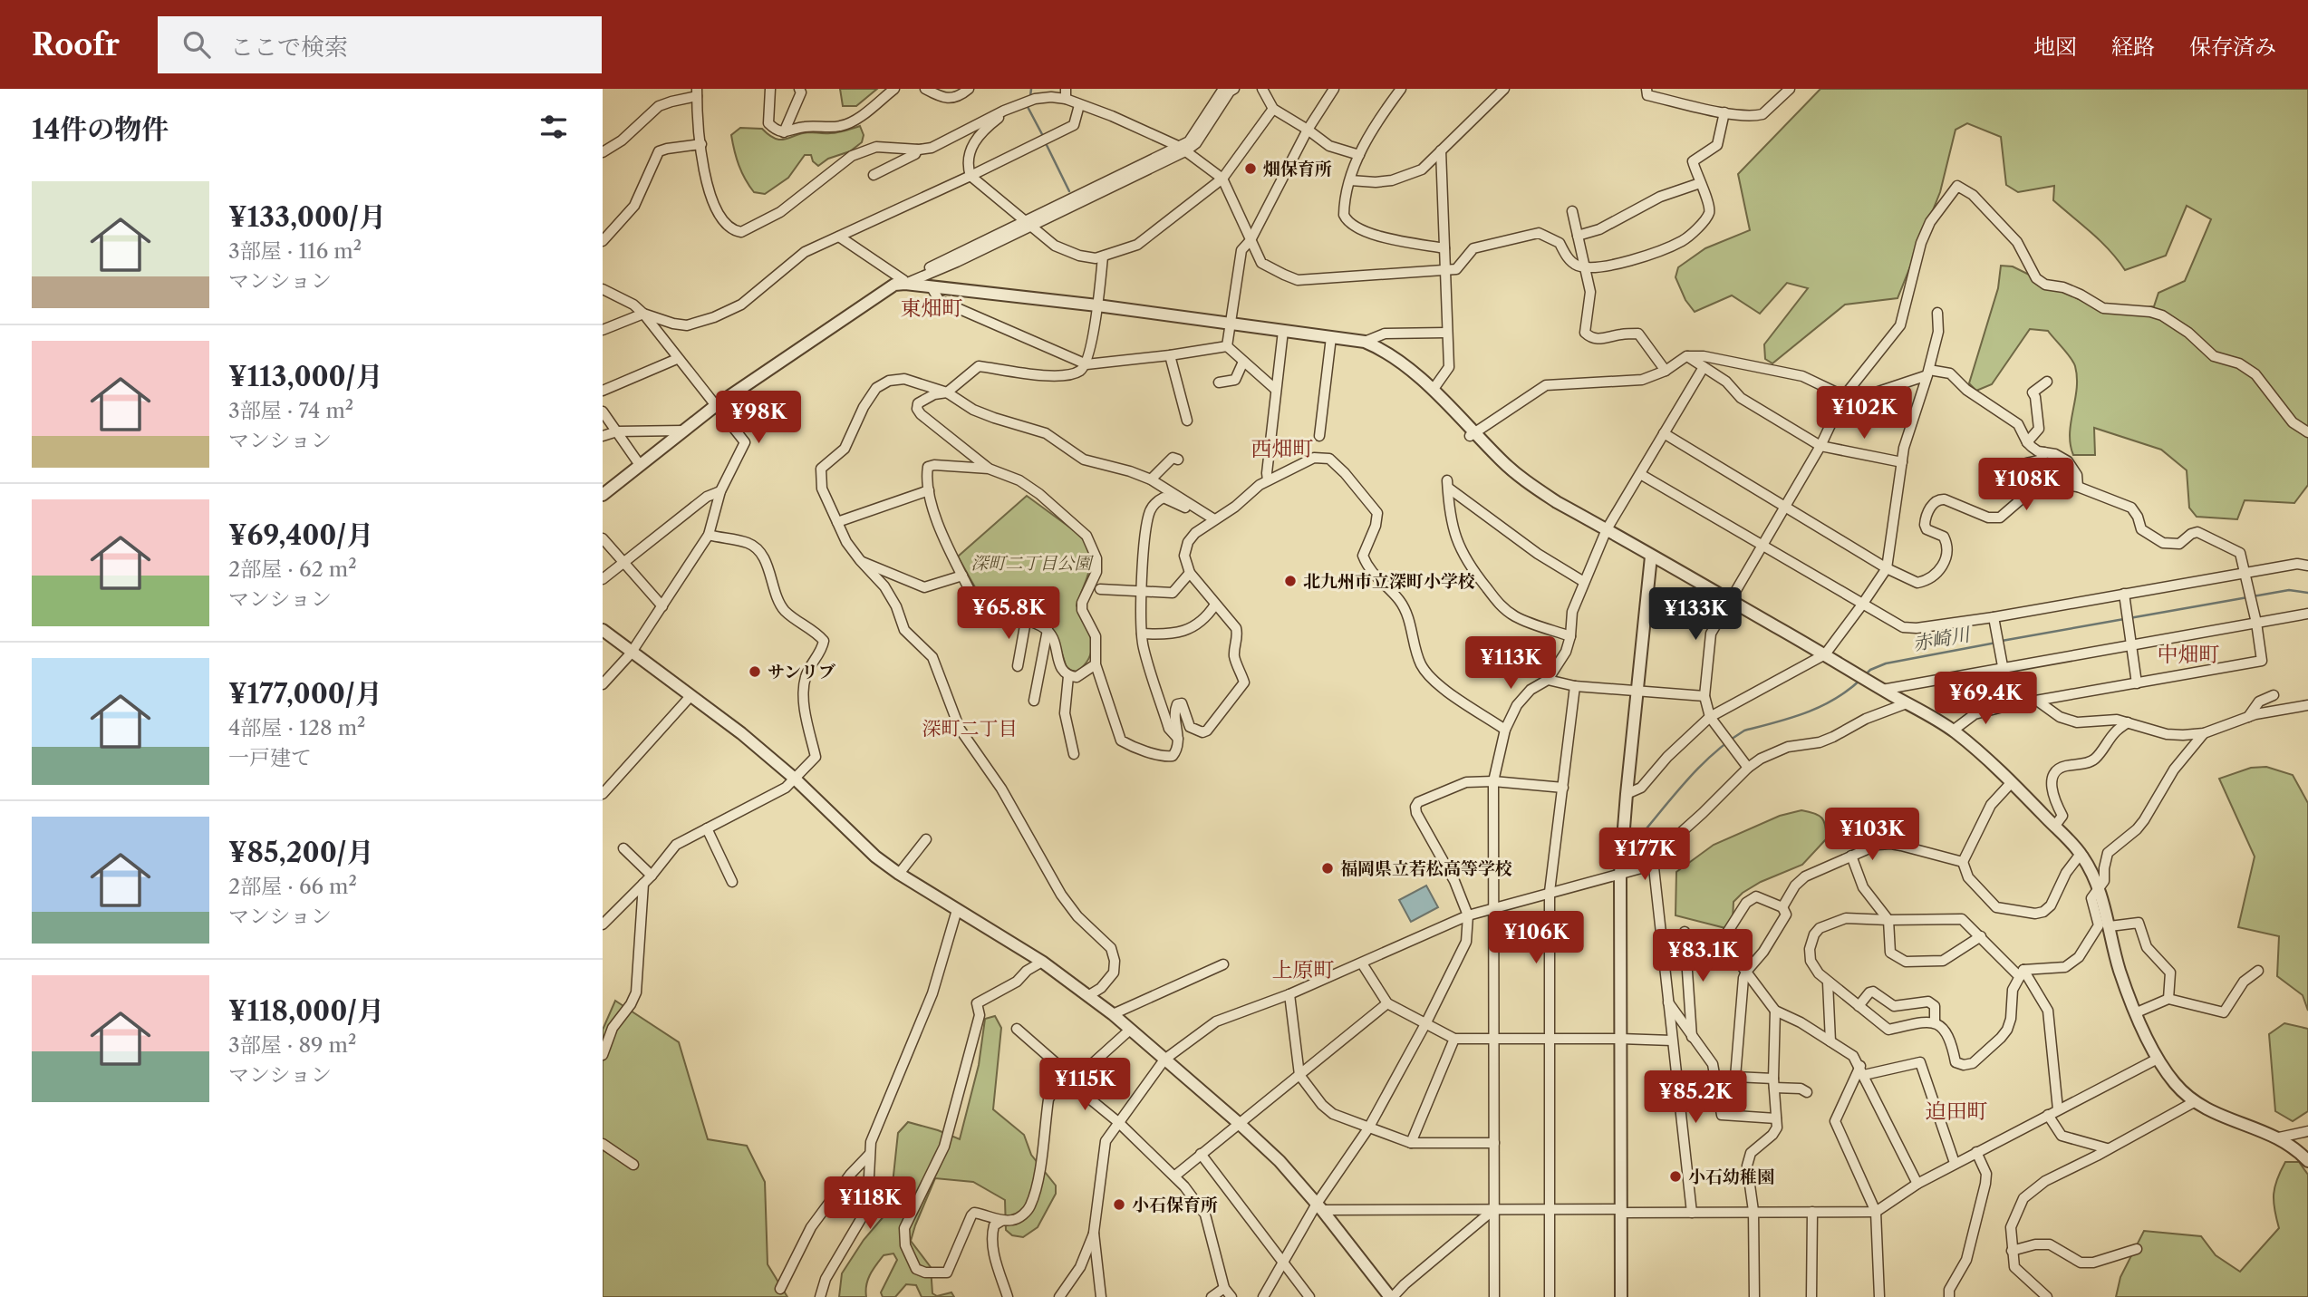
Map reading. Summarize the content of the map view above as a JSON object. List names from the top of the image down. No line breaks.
{"districts":["東畑町","西畑町","中畑町","深町二丁目","上原町","迫田町"],"water":["赤崎川"],"parks":["深町二丁目公園"],"places":["畑保育所","北九州市立深町小学校","サンリブ","福岡県立若松高等学校","小石幼稚園","小石保育所"],"page":{"header":"Roofr","search":"ここで検索","nav":["地図","経路","保存済み"],"heading":"14件の物件","list":[{"name":"¥133,000/月","note":"3部屋 · 116 m² · マンション"},{"name":"¥113,000/月","note":"3部屋 · 74 m² · マンション"},{"name":"¥69,400/月","note":"2部屋 · 62 m² · マンション"},{"name":"¥177,000/月","note":"4部屋 · 128 m² · 一戸建て"},{"name":"¥85,200/月","note":"2部屋 · 66 m² · マンション"},{"name":"¥118,000/月","note":"3部屋 · 89 m² · マンション"}],"price":["¥102K","¥98K","¥108K","¥65.8K","¥133K","¥113K","¥69.4K","¥103K","¥177K","¥106K","¥83.1K","¥115K","¥85.2K","¥118K"]}}
